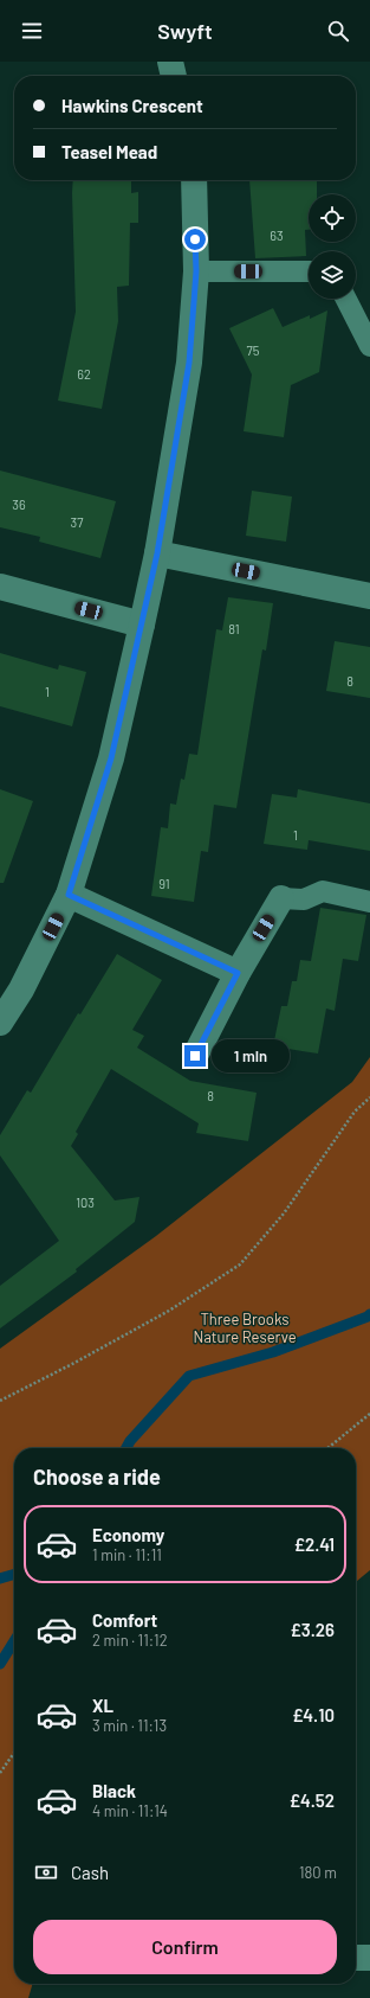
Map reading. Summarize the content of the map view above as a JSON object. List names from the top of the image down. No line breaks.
{"parks":["Three Brooks Nature Reserve"],"house_numbers":["63","75","62","36","37","81","8","1","1","91","8","103"],"page":{"header":"Swyft","banner":["Hawkins Crescent","Teasel Mead"],"bubble":"1 min","heading":"Choose a ride","list":[{"name":"Economy","note":"1 min · 11:11","value":"£2.41"},{"name":"Comfort","note":"2 min · 11:12","value":"£3.26"},{"name":"XL","note":"3 min · 11:13","value":"£4.10"},{"name":"Black","note":"4 min · 11:14","value":"£4.52"}],"pay":["Cash","180 m"],"buttons":"Confirm"}}
